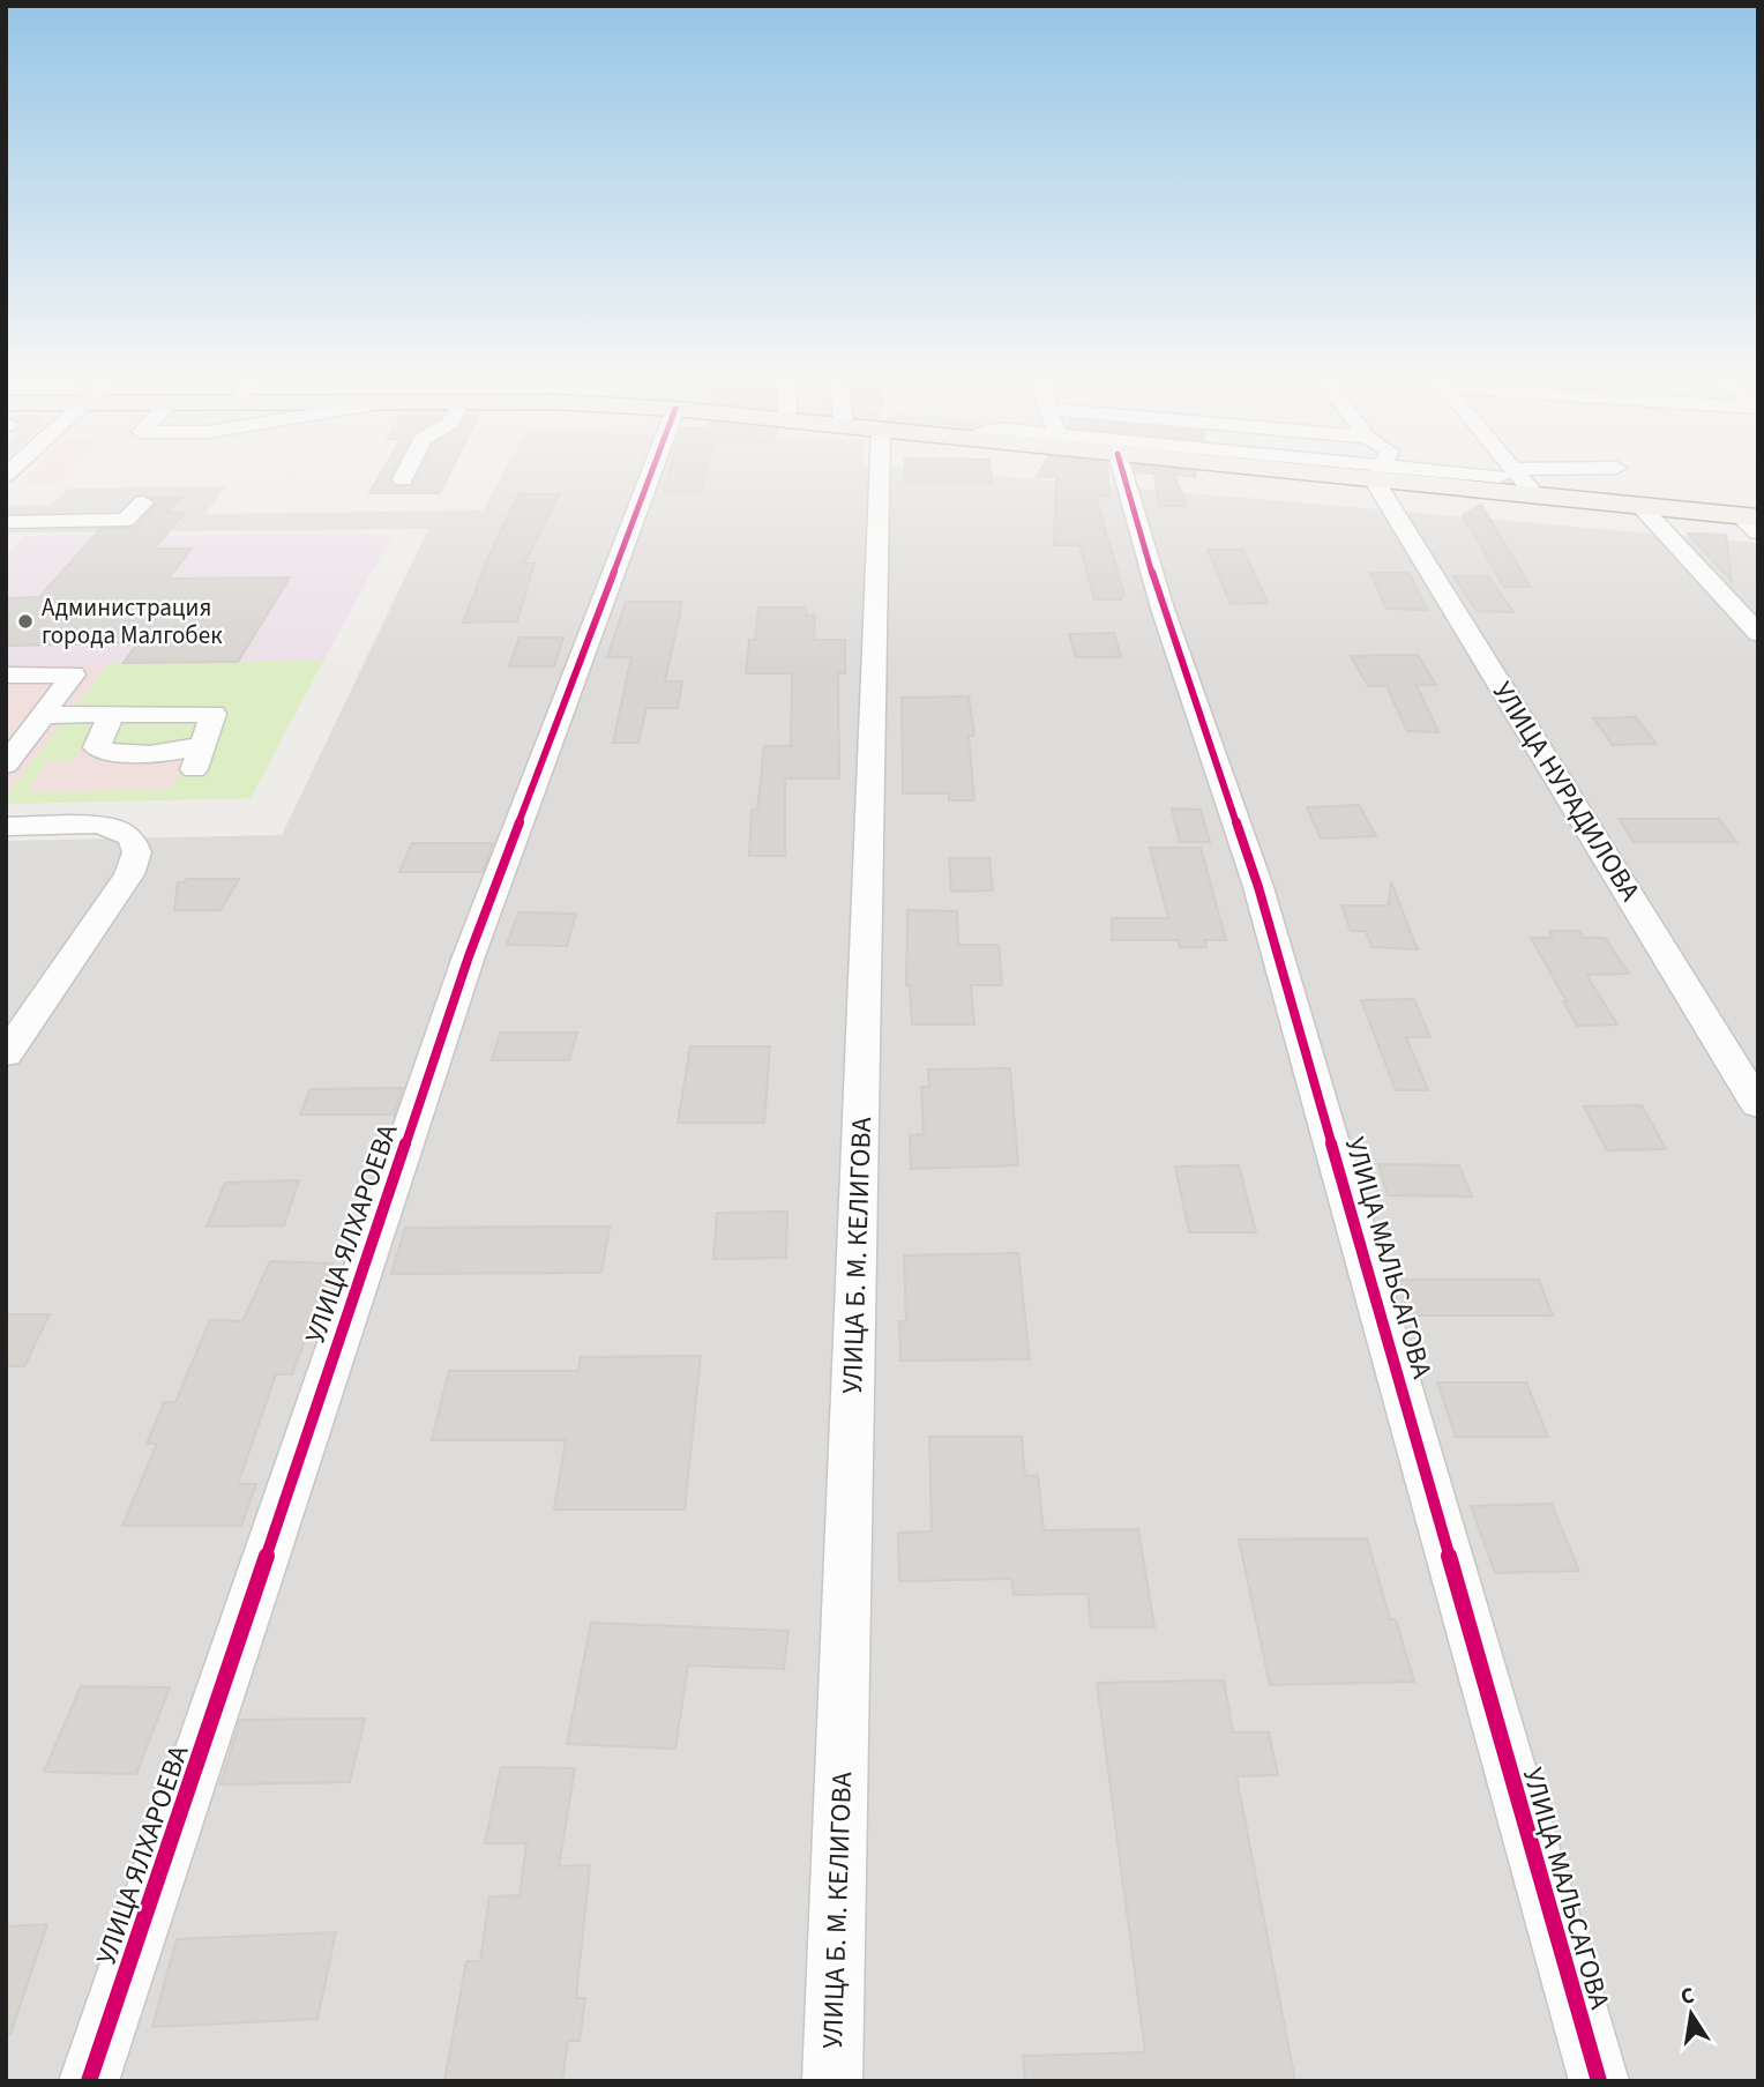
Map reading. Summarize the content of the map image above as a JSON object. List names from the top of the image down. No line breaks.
{"streets":{"street":["УЛИЦА НУРАДИЛОВА","УЛИЦА ЯЛХАРОЕВА","УЛИЦА Б. М. КЕЛИГОВА","УЛИЦА МАЛЬСАГОВА"]},"places":["Администрация города Малгобек"],"north":"top"}
